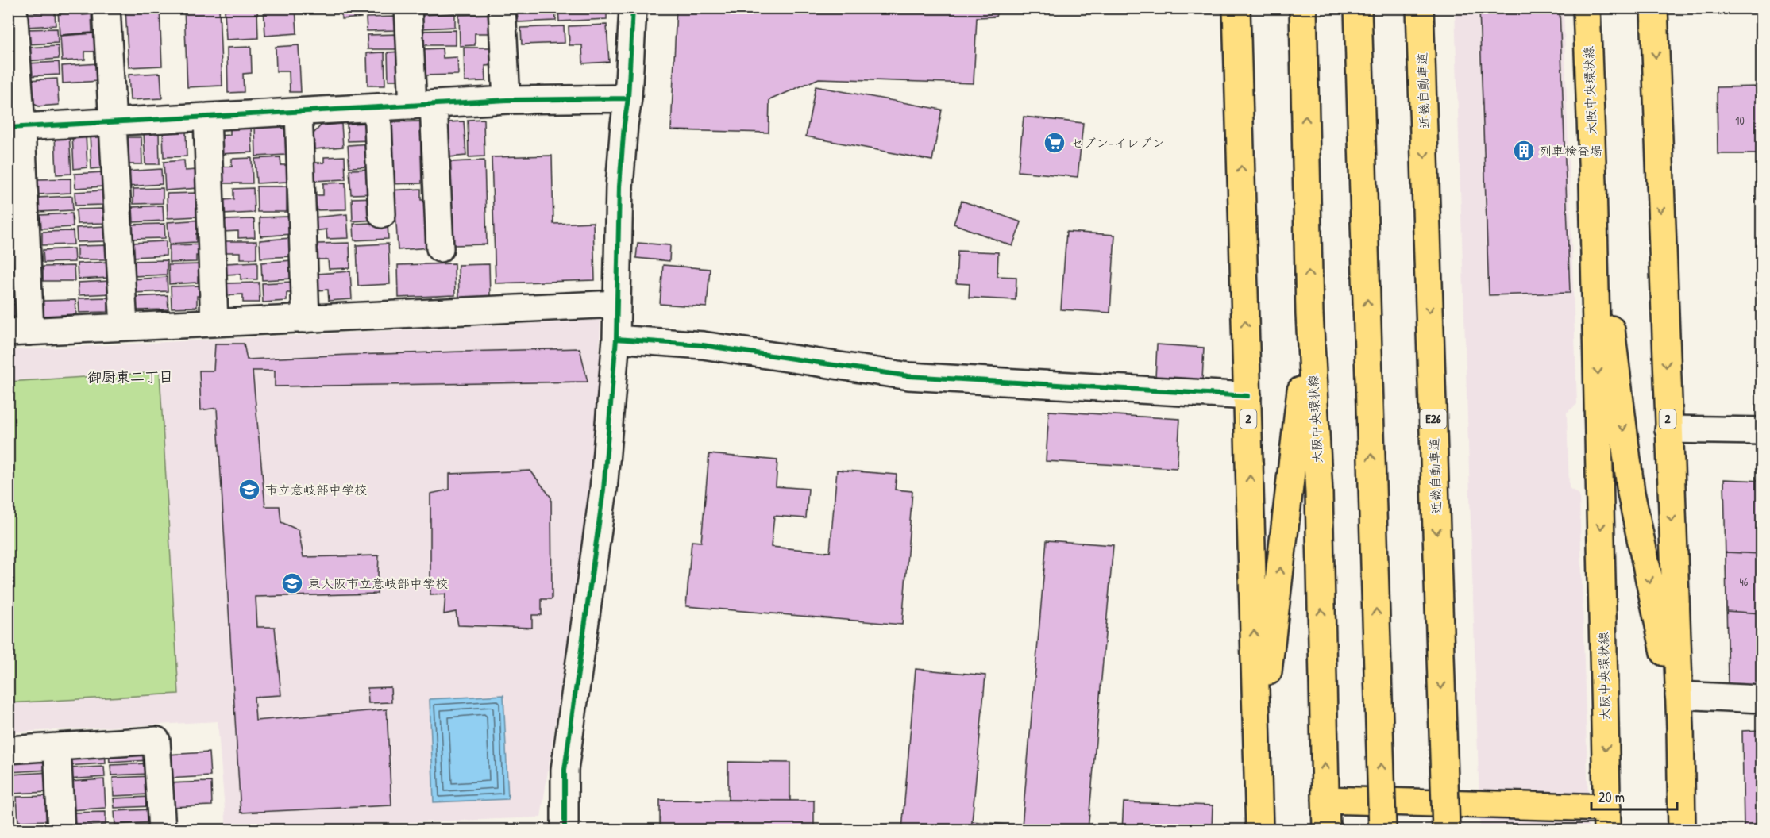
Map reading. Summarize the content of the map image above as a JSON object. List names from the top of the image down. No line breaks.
{"streets":{"main road":["近畿自動車道","大阪中央環状線","2","E26"]},"districts":["御厨東二丁目"],"places":{"supermarket":["セブン-イレブン"],"building":["列車検査場"],"school or university":["市立意岐部中学校","東大阪市立意岐部中学校"]},"house_numbers":["10","46"],"scale_bar":"20 m"}
